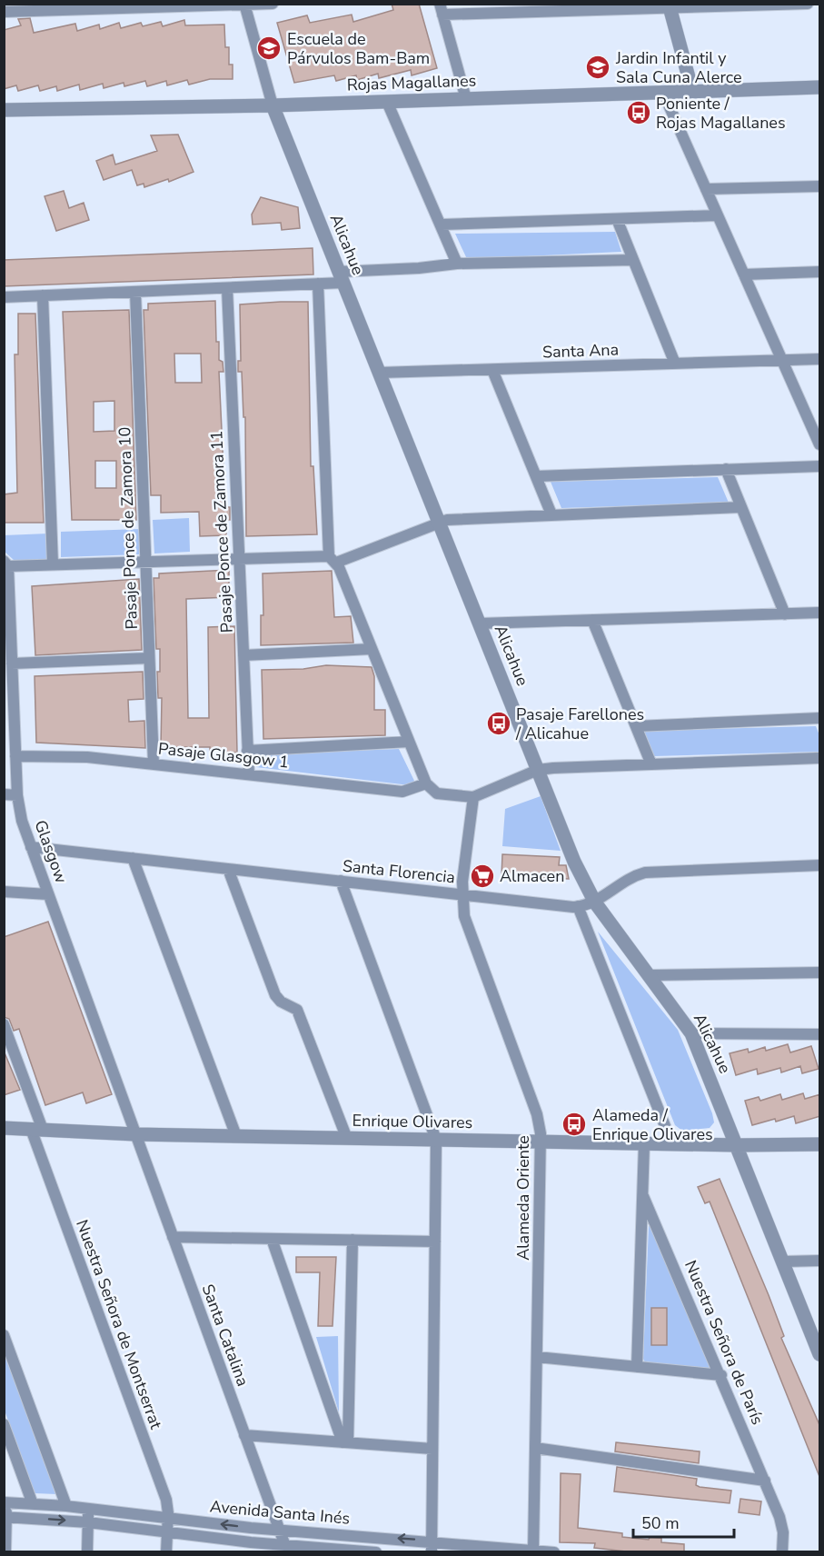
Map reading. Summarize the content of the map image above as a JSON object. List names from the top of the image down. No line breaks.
{"streets":{"street":["Rojas Magallanes","Alicahue","Santa Ana","Pasaje Ponce de Zamora 10","Pasaje Ponce de Zamora 11","Pasaje Glasgow 1","Glasgow","Santa Florencia","Enrique Olivares","Alameda Oriente","Nuestra Señora de Montserrat","Santa Catalina","Nuestra Señora de París","Avenida Santa Inés"]},"crossings":[["Rojas Magallanes","Alicahue"],["Alicahue","Santa Ana"],["Alicahue","Santa Florencia"],["Alicahue","Enrique Olivares"],["Pasaje Ponce de Zamora 10","Pasaje Glasgow 1"],["Pasaje Ponce de Zamora 11","Pasaje Glasgow 1"],["Pasaje Glasgow 1","Glasgow"],["Glasgow","Santa Florencia"],["Glasgow","Enrique Olivares"],["Glasgow","Santa Catalina"],["Santa Florencia","Alameda Oriente"],["Enrique Olivares","Alameda Oriente"],["Enrique Olivares","Nuestra Señora de Montserrat"],["Enrique Olivares","Santa Catalina"],["Enrique Olivares","Nuestra Señora de París"],["Alameda Oriente","Avenida Santa Inés"],["Nuestra Señora de Montserrat","Avenida Santa Inés"],["Santa Catalina","Avenida Santa Inés"]],"places":{"school or university":["Escuela de Párvulos Bam-Bam","Jardin Infantil y Sala Cuna Alerce"],"bus stop":["Poniente / Rojas Magallanes","Pasaje Farellones / Alicahue","Alameda / Enrique Olivares"],"supermarket":["Almacen"]},"scale_bar":"50 m"}
